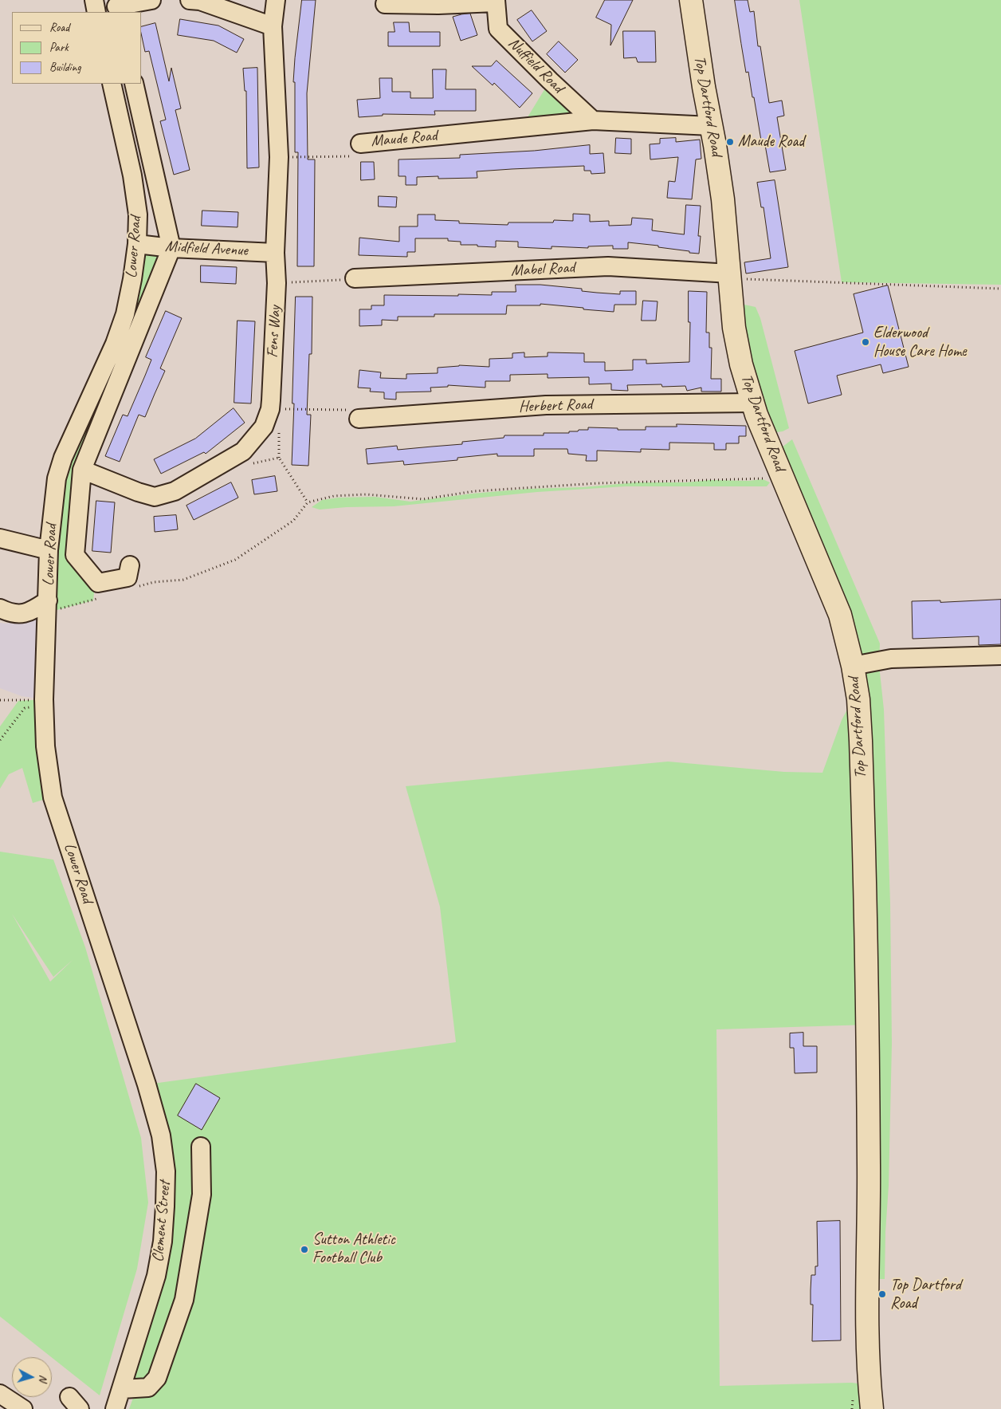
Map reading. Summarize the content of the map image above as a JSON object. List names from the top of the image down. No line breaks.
{"streets":{"main road":["Top Dartford Road"],"street":["Nuffield Road","Maude Road","Lower Road","Midfield Avenue","Mabel Road","Fens Way","Herbert Road","Clement Street"]},"crossings":[["Nuffield Road","Maude Road"],["Top Dartford Road","Maude Road"],["Top Dartford Road","Mabel Road"],["Top Dartford Road","Herbert Road"],["Lower Road","Midfield Avenue"],["Lower Road","Fens Way"],["Lower Road","Clement Street"],["Midfield Avenue","Fens Way"]],"places":["Maude Road","Elderwood House Care Home","Sutton Athletic Football Club","Top Dartford Road"],"legend":["Road","Park","Building"],"north":"right"}
